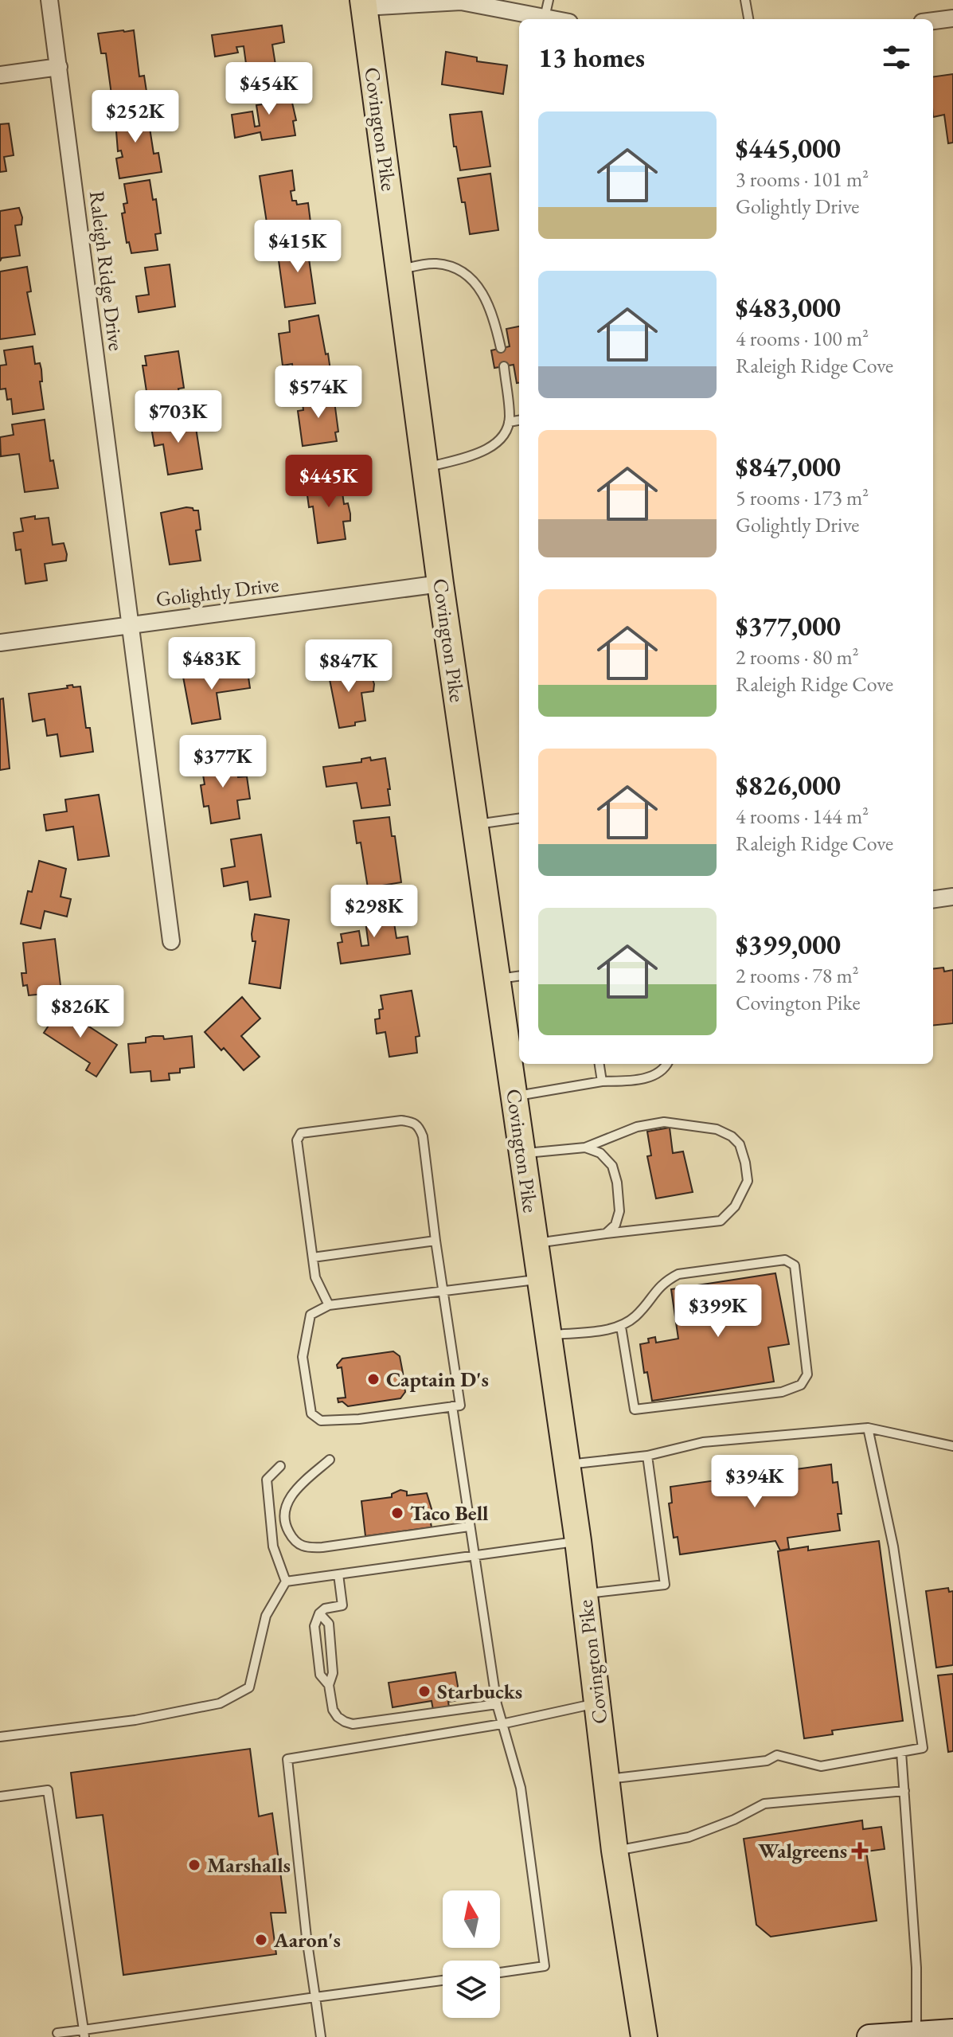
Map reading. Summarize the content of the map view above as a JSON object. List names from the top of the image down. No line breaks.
{"streets":{"main road":["Covington Pike"],"street":["Raleigh Ridge Drive","Golightly Drive"]},"crossings":[["Covington Pike","Golightly Drive"],["Raleigh Ridge Drive","Golightly Drive"]],"places":{"other":["Captain D's","Taco Bell","Starbucks","Marshalls","Aaron's"],"health":["Walgreens"]},"north":"top","page":{"heading":"13 homes","price":["$454K","$252K","$415K","$574K","$703K","$445K","$483K","$847K","$377K","$298K","$826K","$399K","$394K"],"list":[{"name":"$445,000","note":"3 rooms · 101 m² · Golightly Drive"},{"name":"$483,000","note":"4 rooms · 100 m² · Raleigh Ridge Cove"},{"name":"$847,000","note":"5 rooms · 173 m² · Golightly Drive"},{"name":"$377,000","note":"2 rooms · 80 m² · Raleigh Ridge Cove"},{"name":"$826,000","note":"4 rooms · 144 m² · Raleigh Ridge Cove"},{"name":"$399,000","note":"2 rooms · 78 m² · Covington Pike"}]}}
